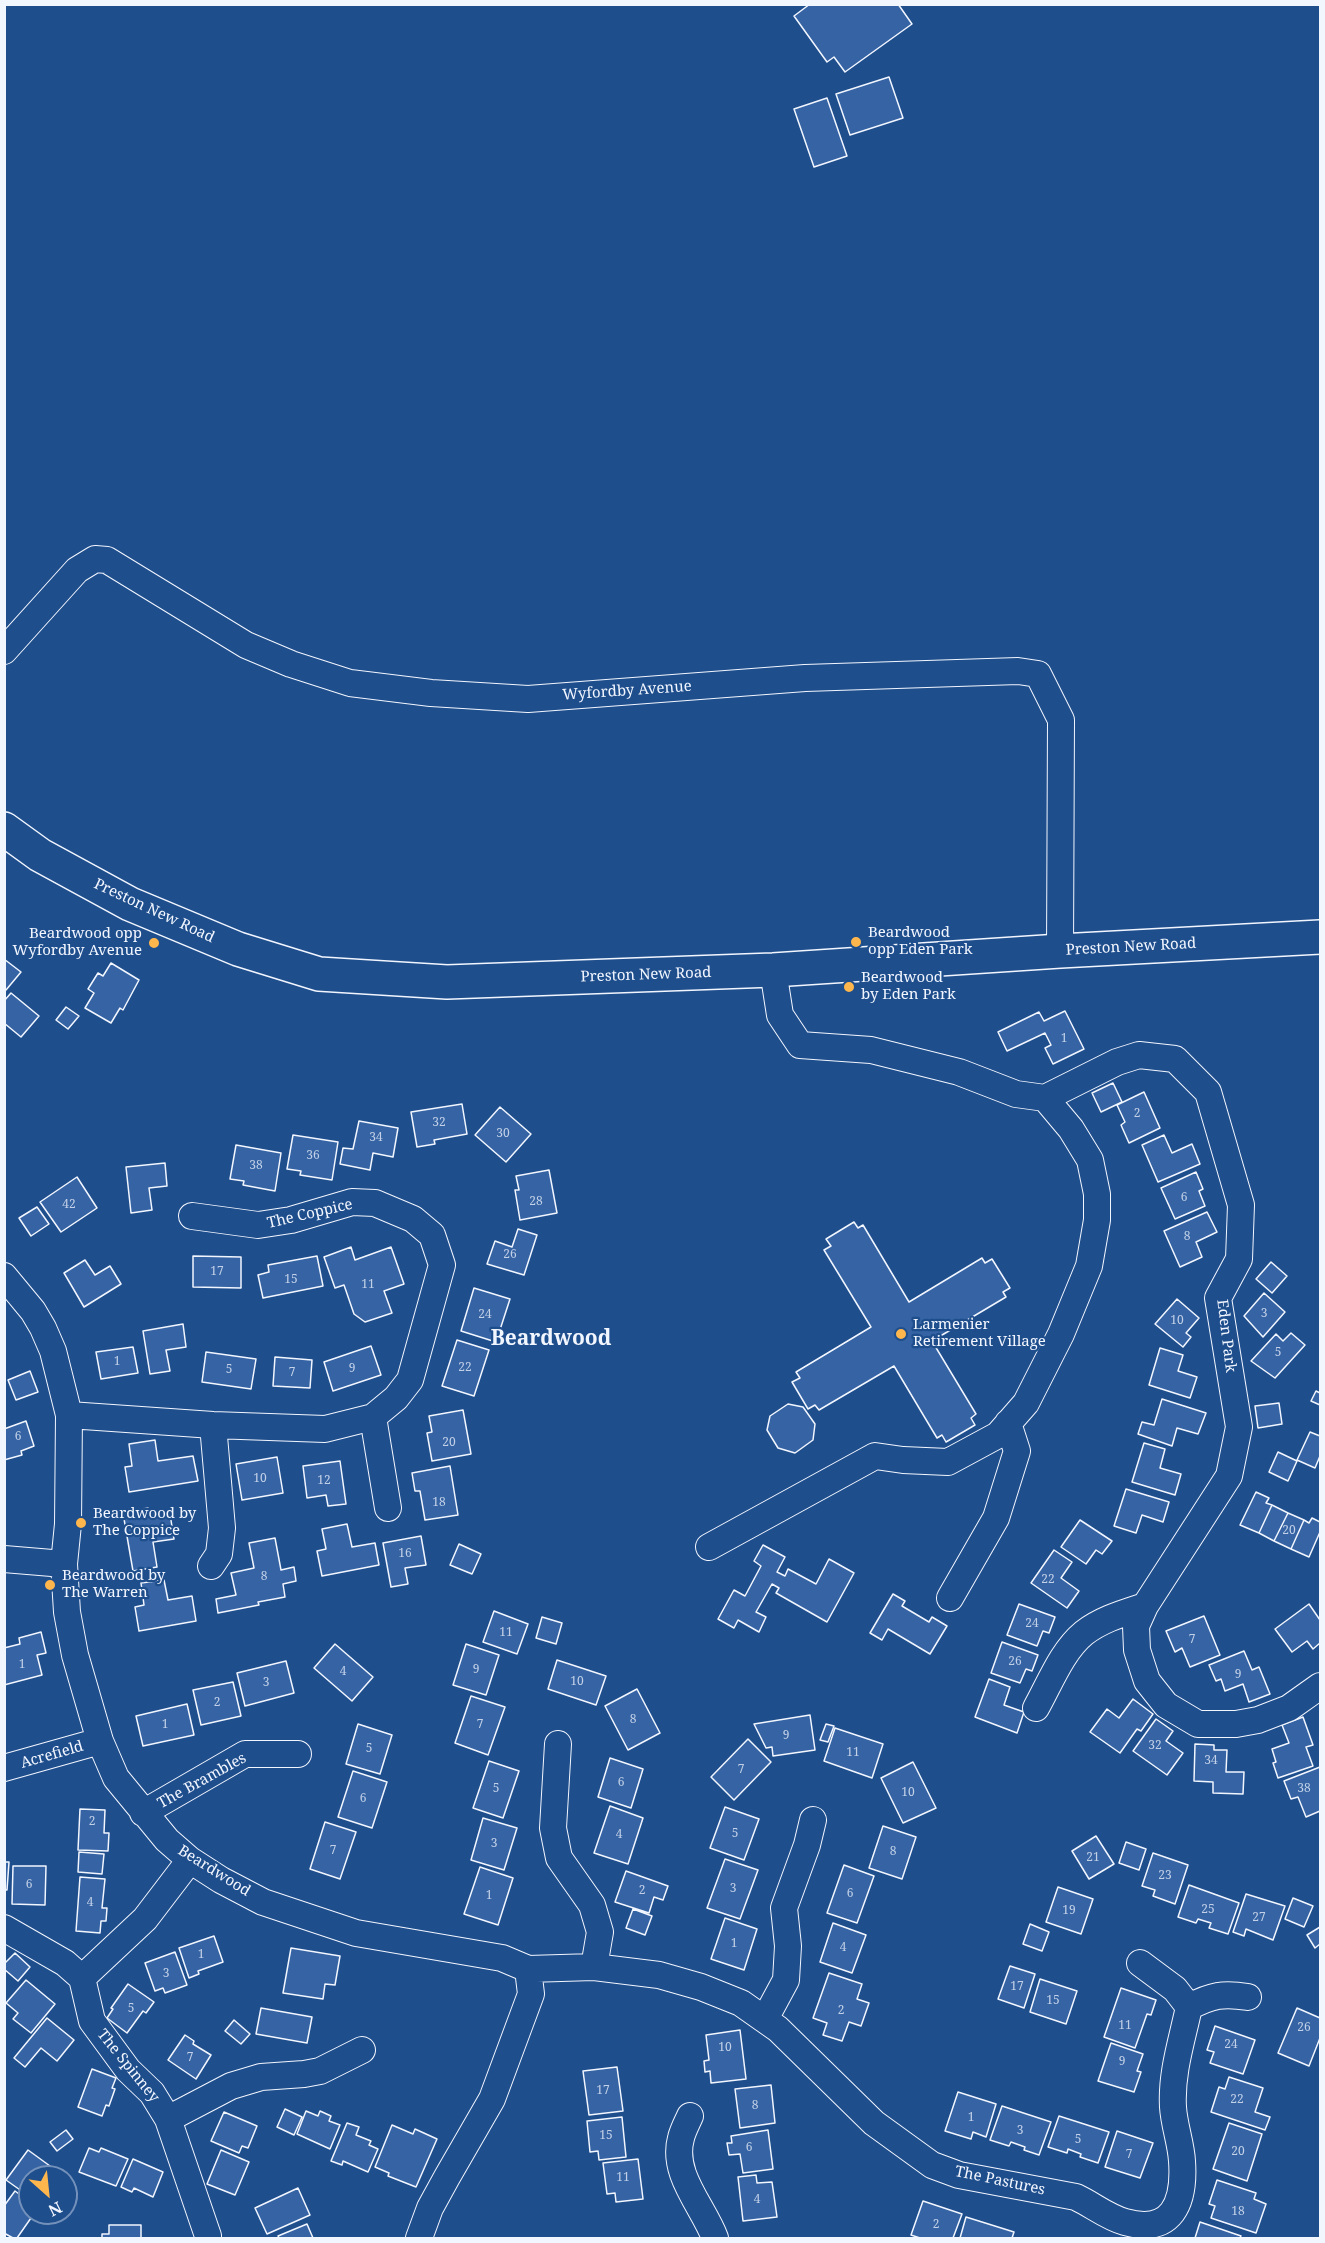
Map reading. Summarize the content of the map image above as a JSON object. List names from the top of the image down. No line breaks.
{"streets":{"highway":["Preston New Road"],"street":["Wyfordby Avenue","The Coppice","Eden Park","Acrefield","The Brambles","Beardwood","The Spinney","The Pastures"]},"crossings":[["Wyfordby Avenue","Preston New Road"],["The Coppice","Beardwood"],["Acrefield","Beardwood"],["The Brambles","Beardwood"],["Beardwood","The Pastures"]],"districts":["Beardwood"],"places":["Beardwood opp Eden Park","Beardwood opp Wyfordby Avenue","Beardwood by Eden Park","Larmenier Retirement Village","Beardwood by The Coppice","Beardwood by The Warren"],"house_numbers":["1","2","32","30","34","36","38","6","28","42","8","26","17","15","11","3","24","10","5","1","22","9","5","7","6","20","10","12","18","20","16","8","22","24","11","7","26","1","9","4","9","10","3","2","8","1","7","9","32","5","11","34","7","6","5","38","10","6","2","5","4","3","7","8","21","23","6","3","2","6","1","4","25","19","27","1","4","1","3","17","15","5","2","11","26","24","10","7","9","17","22","8","1","3","15","5","6","20","7","11","4","18","2"],"north":"bottom right"}
